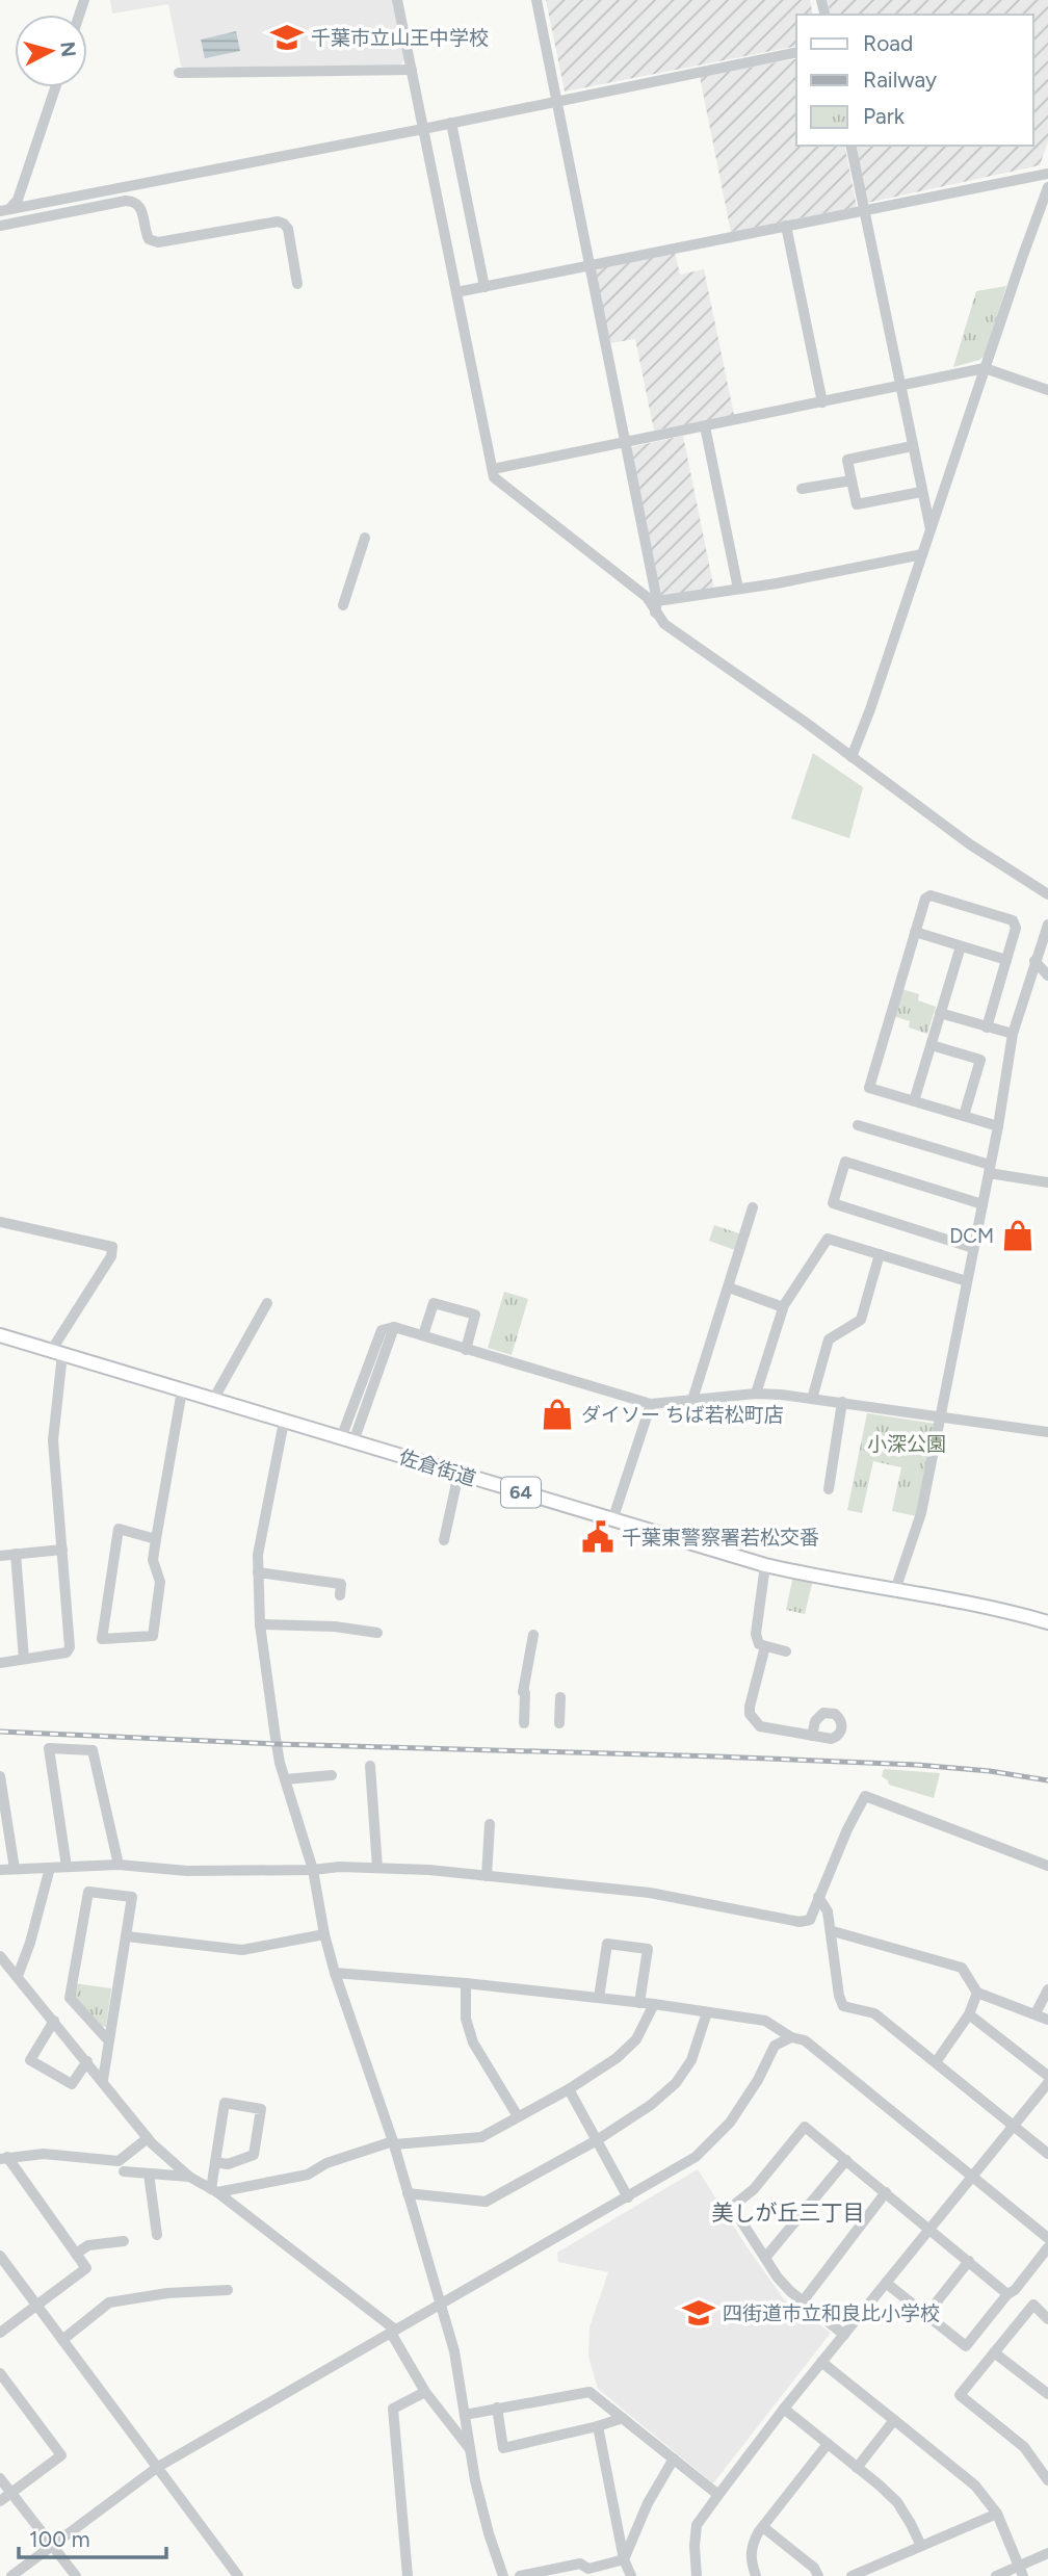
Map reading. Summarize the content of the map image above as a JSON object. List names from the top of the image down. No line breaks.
{"streets":{"main road":["佐倉街道","64"]},"districts":["美しが丘三丁目"],"parks":["小深公園"],"places":{"school or university":["千葉市立山王中学校","四街道市立和良比小学校"],"shop":["DCM","ダイソー ちば若松町店"],"public building":["千葉東警察署若松交番"]},"legend":["Road","Railway","Park"],"scale_bar":"100 m","north":"right"}
